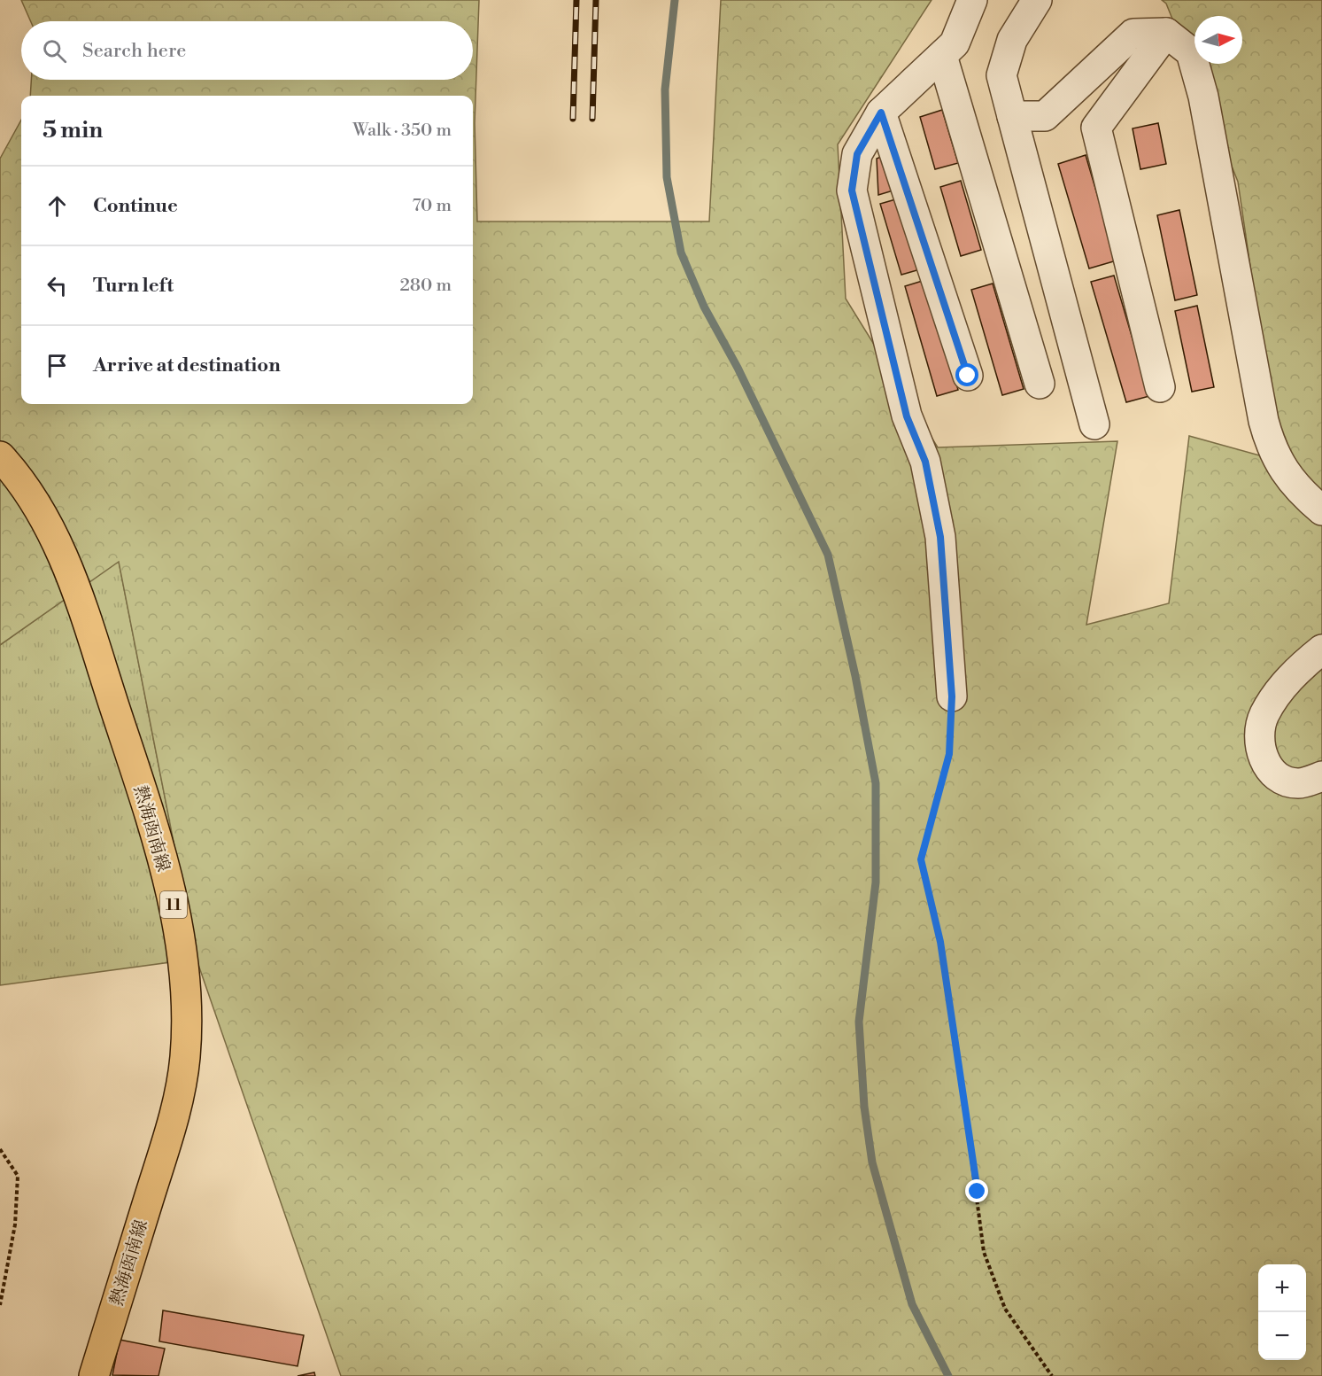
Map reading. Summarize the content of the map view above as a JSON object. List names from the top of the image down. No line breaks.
{"streets":{"main road":["熱海函南線","11"]},"north":"right","page":{"search":"Search here","heading":["5 min","Walk · 350 m"],"list":[["Continue","70 m"],["Turn left","280 m"],"Arrive at destination"],"map_buttons":["+","−"]}}
